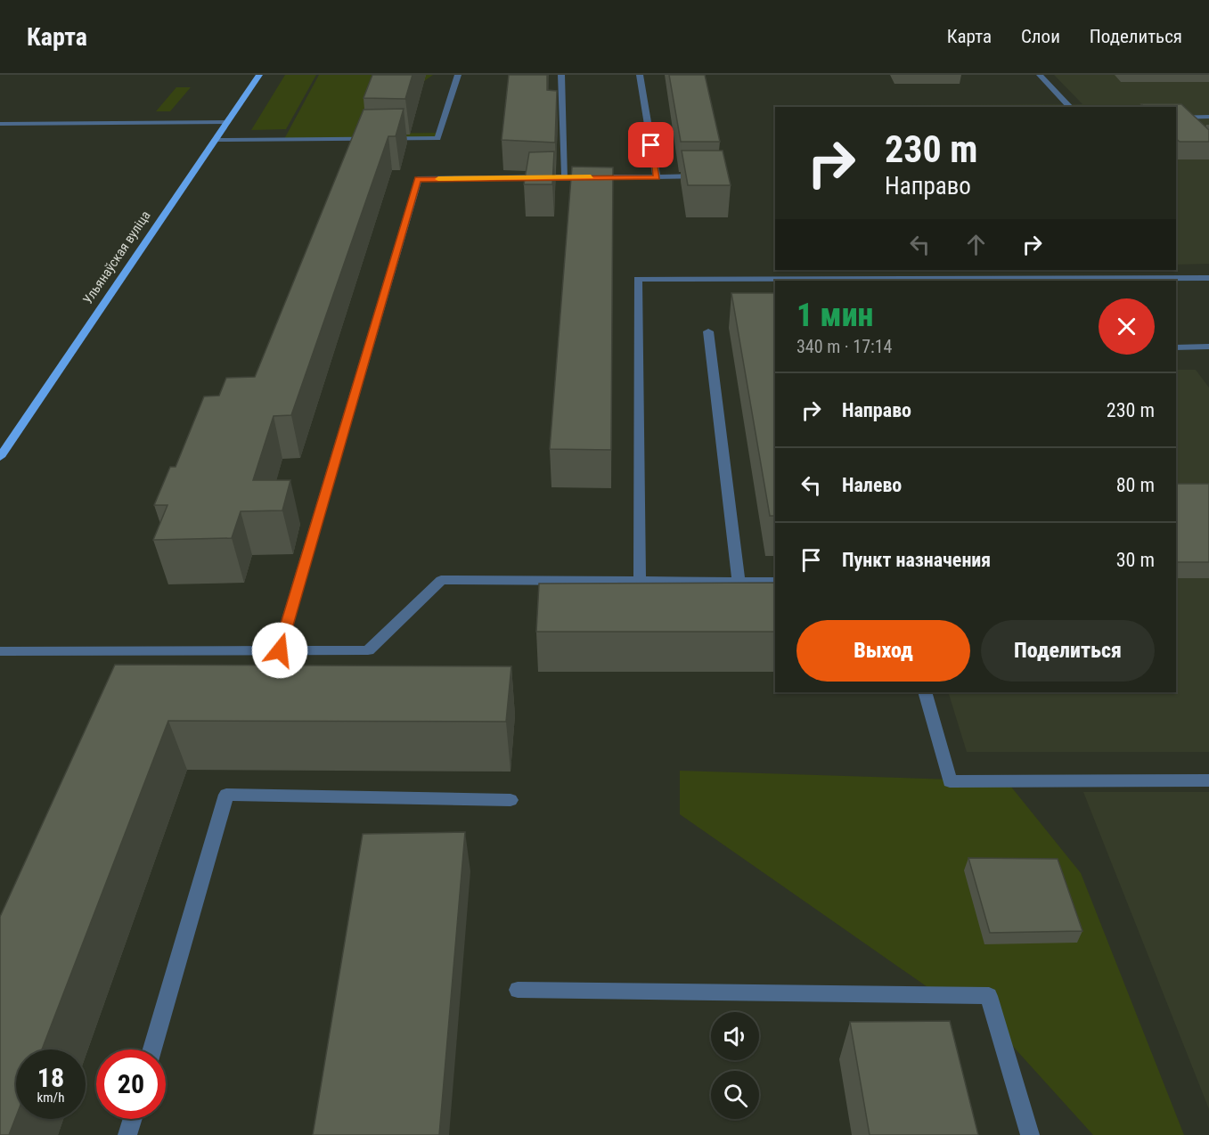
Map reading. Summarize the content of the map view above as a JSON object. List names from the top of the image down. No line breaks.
{"streets":{"main road":["Ульянаўская вуліца"]},"page":{"header":"Карта","nav":["Карта","Слои","Поделиться"],"turn":["230 m","Направо"],"heading":["1 мин","340 m · 17:14"],"list":[{"name":"Направо","value":"230 m"},{"name":"Налево","value":"80 m"},{"name":"Пункт назначения","value":"30 m"}],"buttons":["Выход","Поделиться"],"speed":"18 km/h","limit":"20"}}
